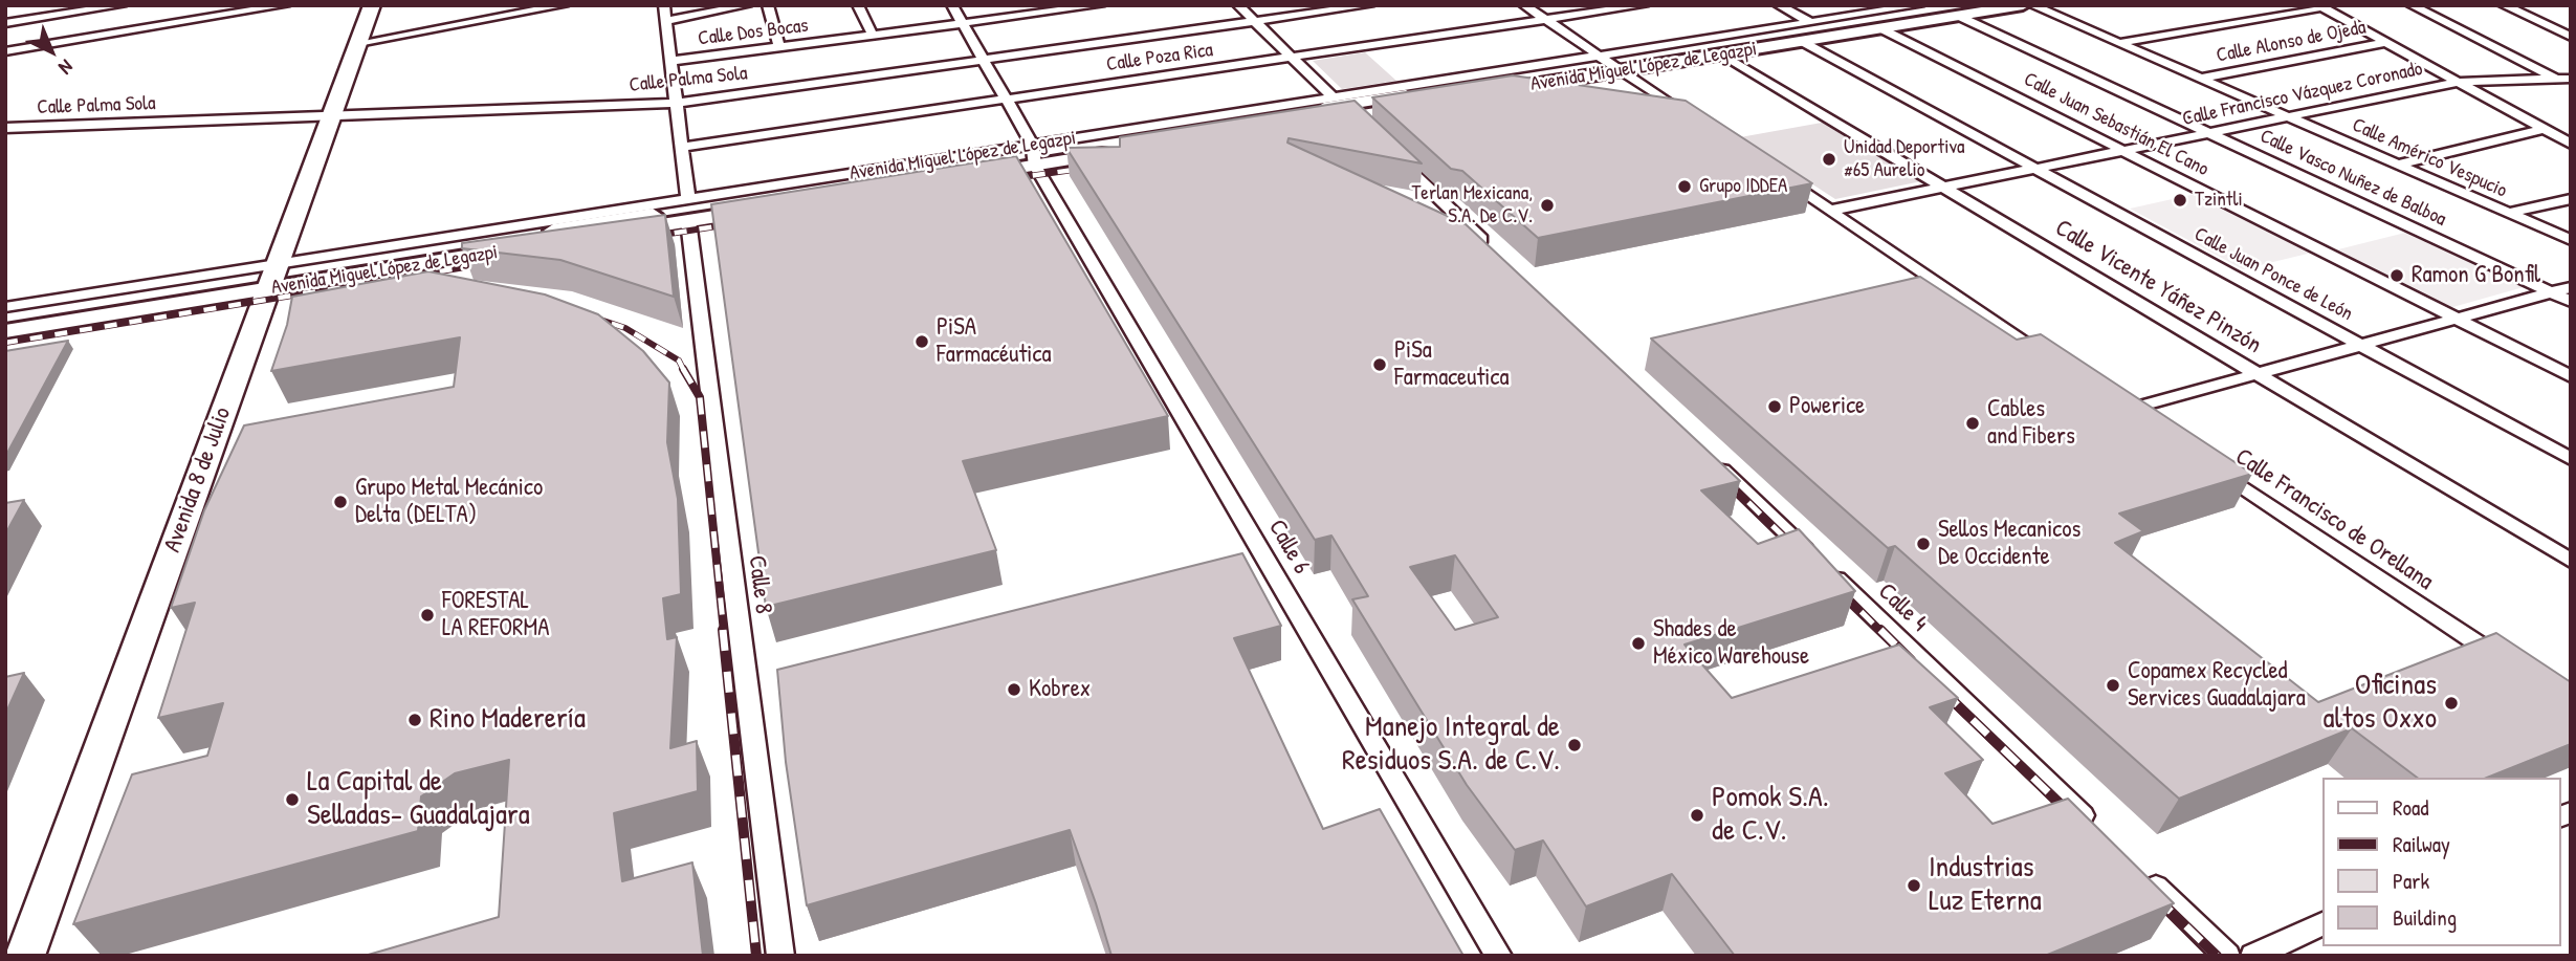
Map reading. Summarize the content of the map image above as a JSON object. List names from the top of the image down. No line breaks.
{"streets":{"main road":["Avenida Miguel López de Legazpi","Avenida 8 de Julio"],"street":["Calle Dos Bocas","Calle Alonso de Ojeda","Calle Poza Rica","Calle Palma Sola","Calle Francisco Vázquez Coronado","Calle Juan Sebastián El Cano","Calle Américo Vespucio","Calle Vasco Nuñez de Balboa","Calle Juan Ponce de León","Calle Vicente Yáñez Pinzón","Calle Francisco de Orellana","Calle 6","Calle 8","Calle 4"]},"crossings":[["Calle Dos Bocas","Calle 6"],["Calle Alonso de Ojeda","Calle Américo Vespucio"],["Calle Poza Rica","Calle 6"],["Avenida Miguel López de Legazpi","Calle Juan Sebastián El Cano"],["Avenida Miguel López de Legazpi","Calle Vasco Nuñez de Balboa"],["Avenida Miguel López de Legazpi","Calle Juan Ponce de León"],["Avenida Miguel López de Legazpi","Calle Vicente Yáñez Pinzón"],["Avenida Miguel López de Legazpi","Avenida 8 de Julio"],["Avenida Miguel López de Legazpi","Calle 6"],["Avenida Miguel López de Legazpi","Calle 8"],["Calle Palma Sola","Avenida 8 de Julio"],["Calle Palma Sola","Calle 6"],["Calle Francisco Vázquez Coronado","Calle Juan Sebastián El Cano"],["Calle Francisco Vázquez Coronado","Calle Américo Vespucio"],["Calle Francisco Vázquez Coronado","Calle Vasco Nuñez de Balboa"],["Calle Francisco Vázquez Coronado","Calle Juan Ponce de León"],["Calle Francisco Vázquez Coronado","Calle Vicente Yáñez Pinzón"]],"places":["Unidad Deportiva #65 Aurelio","Grupo IDDEA","Tzintli","Terlan Mexicana, S.A. De C.V.","Ramon G Bonfil","PiSA Farmacéutica","PiSa Farmaceutica","Powerice","Cables and Fibers","Grupo Metal Mecánico Delta (DELTA)","Sellos Mecanicos De Occidente","FORESTAL LA REFORMA","Shades de México Warehouse","Copamex Recycled Services Guadalajara","Kobrex","Oficinas altos Oxxo","Rino Maderería","Manejo Integral de Residuos S.A. de C.V.","La Capital de Selladas- Guadalajara","Pomok S.A. de C.V.","Industrias Luz Eterna"],"legend":["Road","Railway","Park","Building"],"north":"bottom right"}
